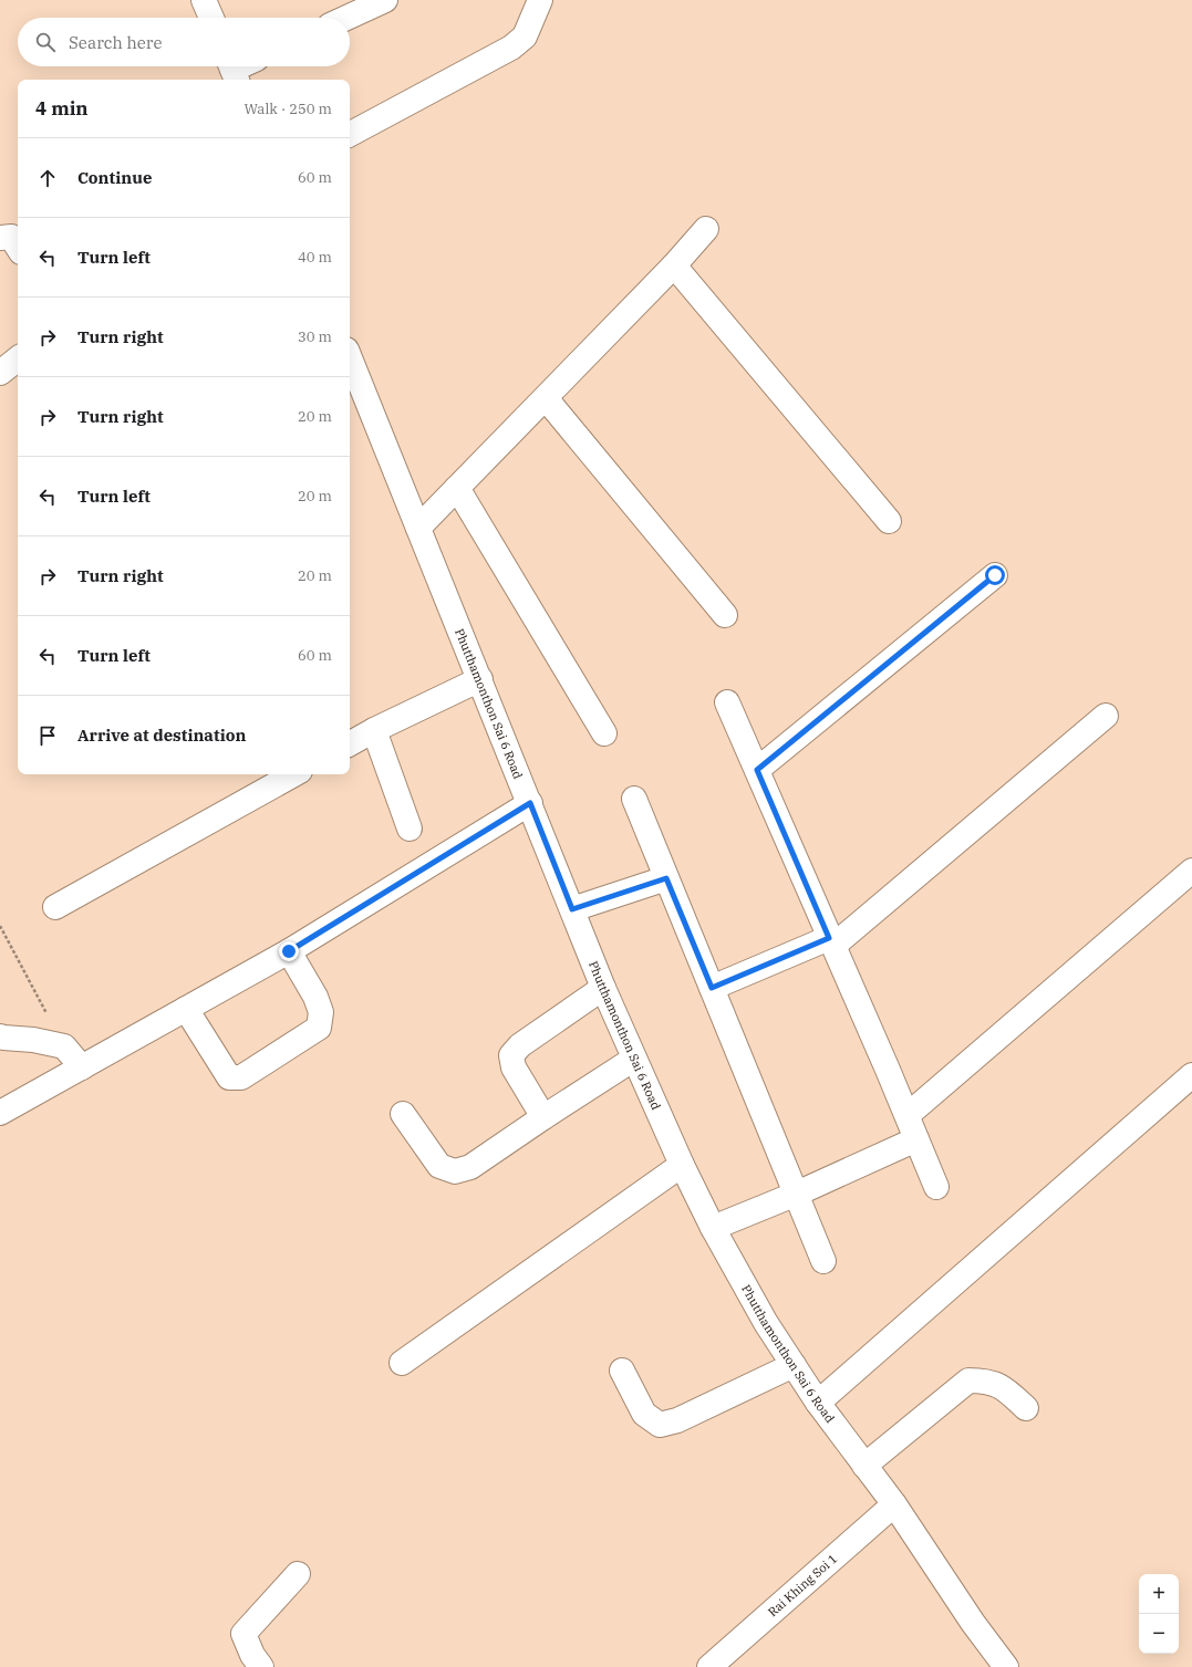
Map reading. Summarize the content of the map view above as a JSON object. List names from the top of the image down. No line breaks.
{"streets":{"street":["Phutthamonthon Sai 6 Road","Rai Khing Soi 1"]},"crossings":[["Phutthamonthon Sai 6 Road","Rai Khing Soi 1"]],"page":{"search":"Search here","heading":["4 min","Walk · 250 m"],"list":[["Continue","60 m"],["Turn left","40 m"],["Turn right","30 m"],["Turn right","20 m"],["Turn left","20 m"],["Turn right","20 m"],["Turn left","60 m"],"Arrive at destination"],"map_buttons":["+","−"]}}
